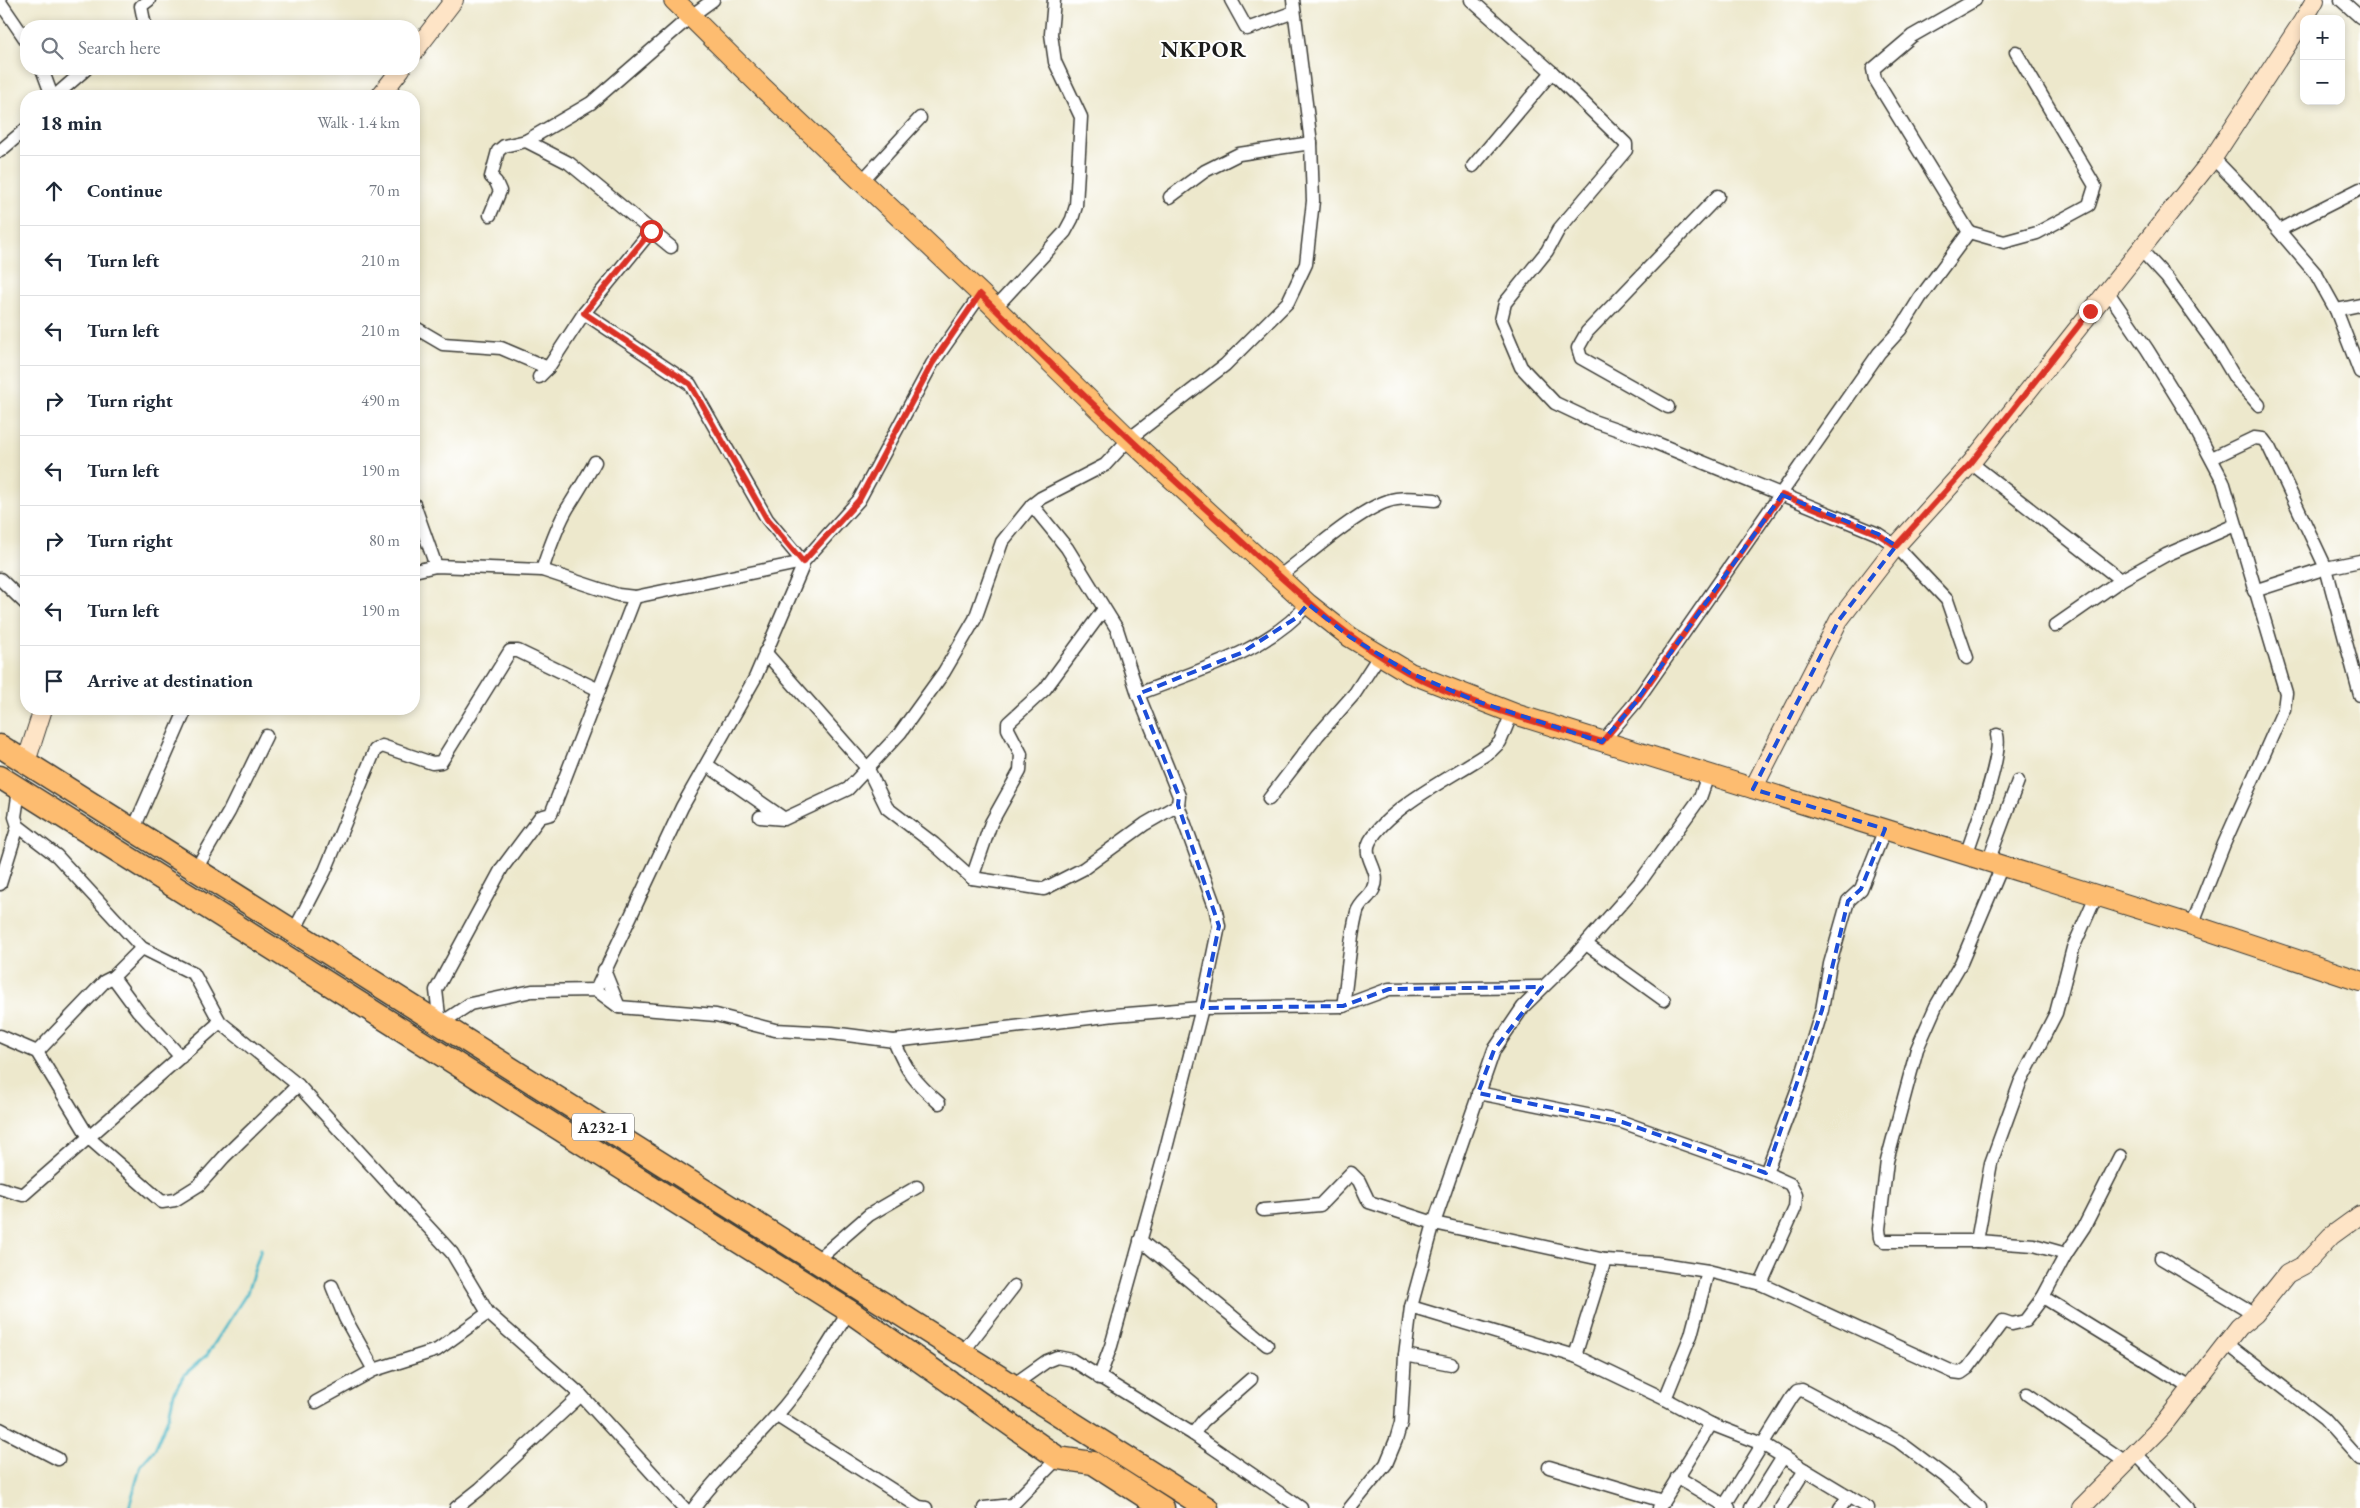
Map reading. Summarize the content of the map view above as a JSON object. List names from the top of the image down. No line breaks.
{"streets":{"highway":["A232-1"]},"districts":["NKPOR"],"page":{"map_buttons":["+","−"],"search":"Search here","heading":["18 min","Walk · 1.4 km"],"list":[["Continue","70 m"],["Turn left","210 m"],["Turn left","210 m"],["Turn right","490 m"],["Turn left","190 m"],["Turn right","80 m"],["Turn left","190 m"],"Arrive at destination"]}}
